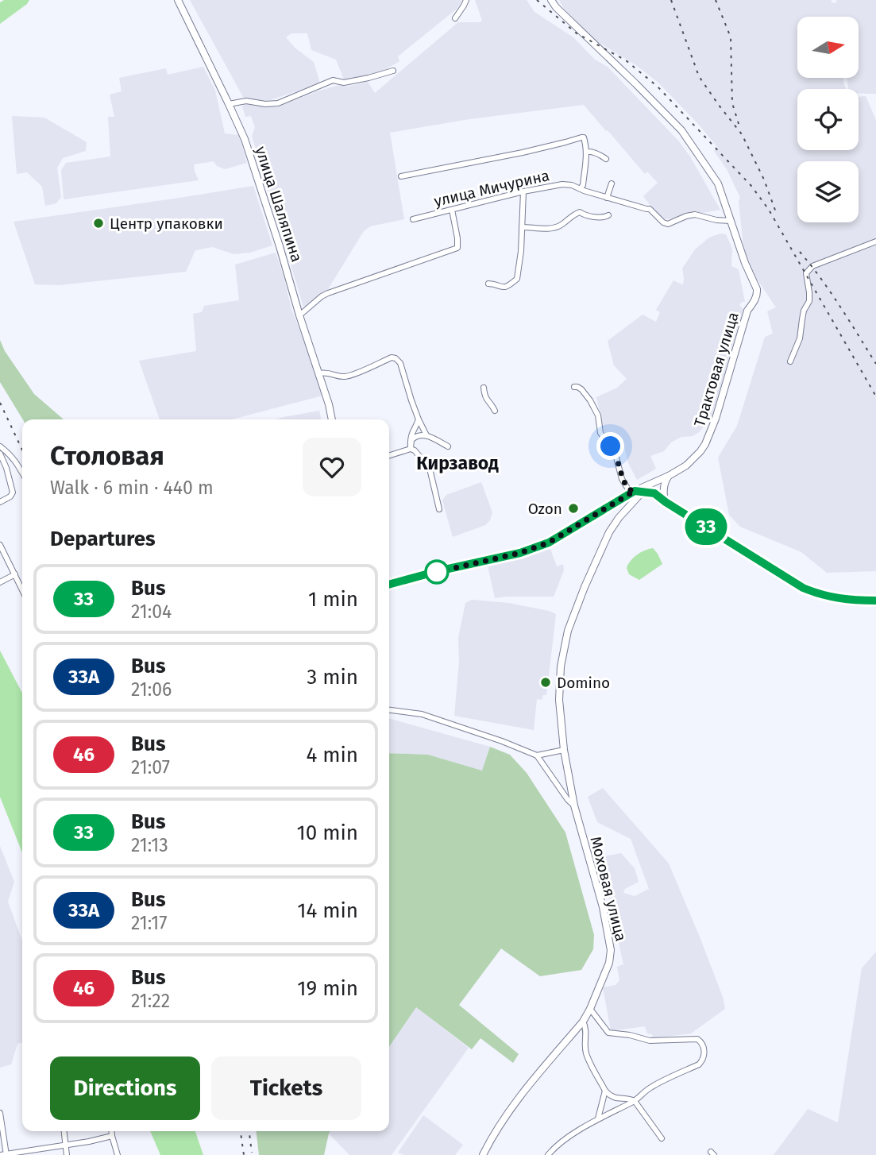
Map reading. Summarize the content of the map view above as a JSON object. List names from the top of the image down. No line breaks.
{"streets":{"street":["улица Мичурина","улица Шаляпина","Трактовая улица","Моховая улица"]},"crossings":[["улица Мичурина","Трактовая улица"]],"districts":["Кирзавод"],"places":["Центр упаковки","Ozon","Domino"],"lines":["bus line 33"],"north":"right","page":{"on_map":"33","heading":[["Столовая","Walk · 6 min · 440 m"],"Departures"],"list":[{"mark":"33","name":"Bus","note":"21:04","value":"1 min"},{"mark":"33А","name":"Bus","note":"21:06","value":"3 min"},{"mark":"46","name":"Bus","note":"21:07","value":"4 min"},{"mark":"33","name":"Bus","note":"21:13","value":"10 min"},{"mark":"33А","name":"Bus","note":"21:17","value":"14 min"},{"mark":"46","name":"Bus","note":"21:22","value":"19 min"}],"buttons":["Directions","Tickets"]}}
